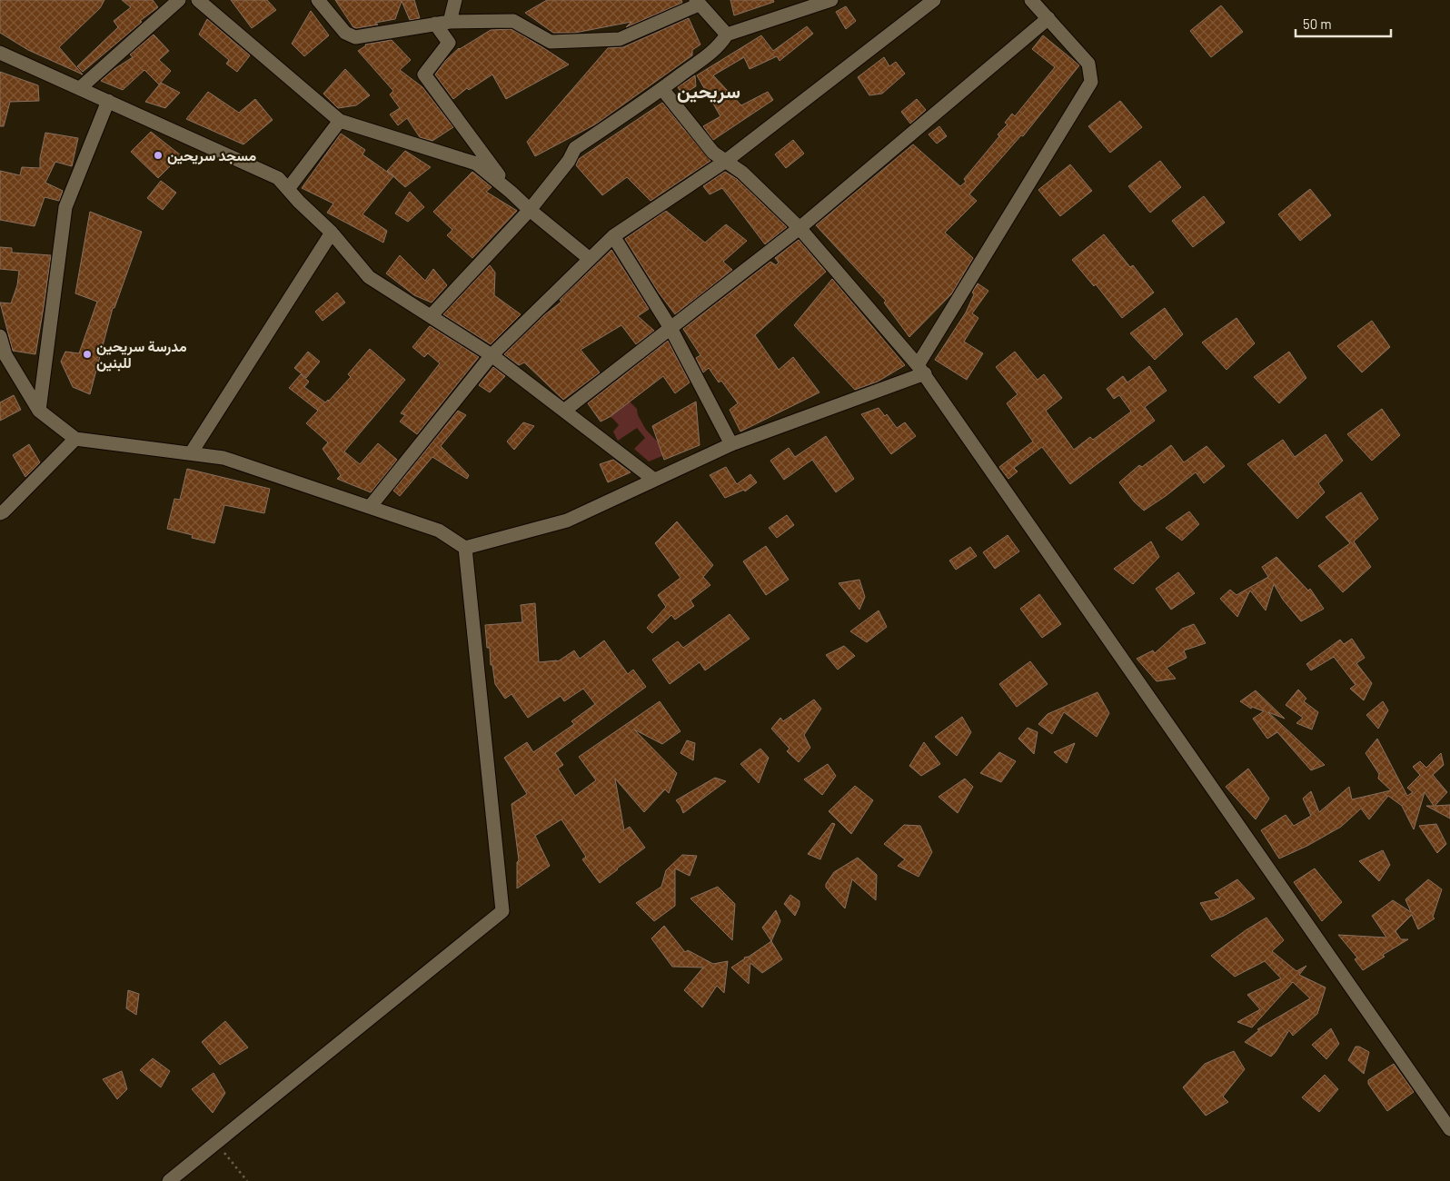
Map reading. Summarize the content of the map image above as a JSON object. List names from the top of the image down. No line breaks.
{"districts":["سريحين"],"places":["مسجد سريحين","مدرسة سريحين للبنين"],"scale_bar":"50 m"}
